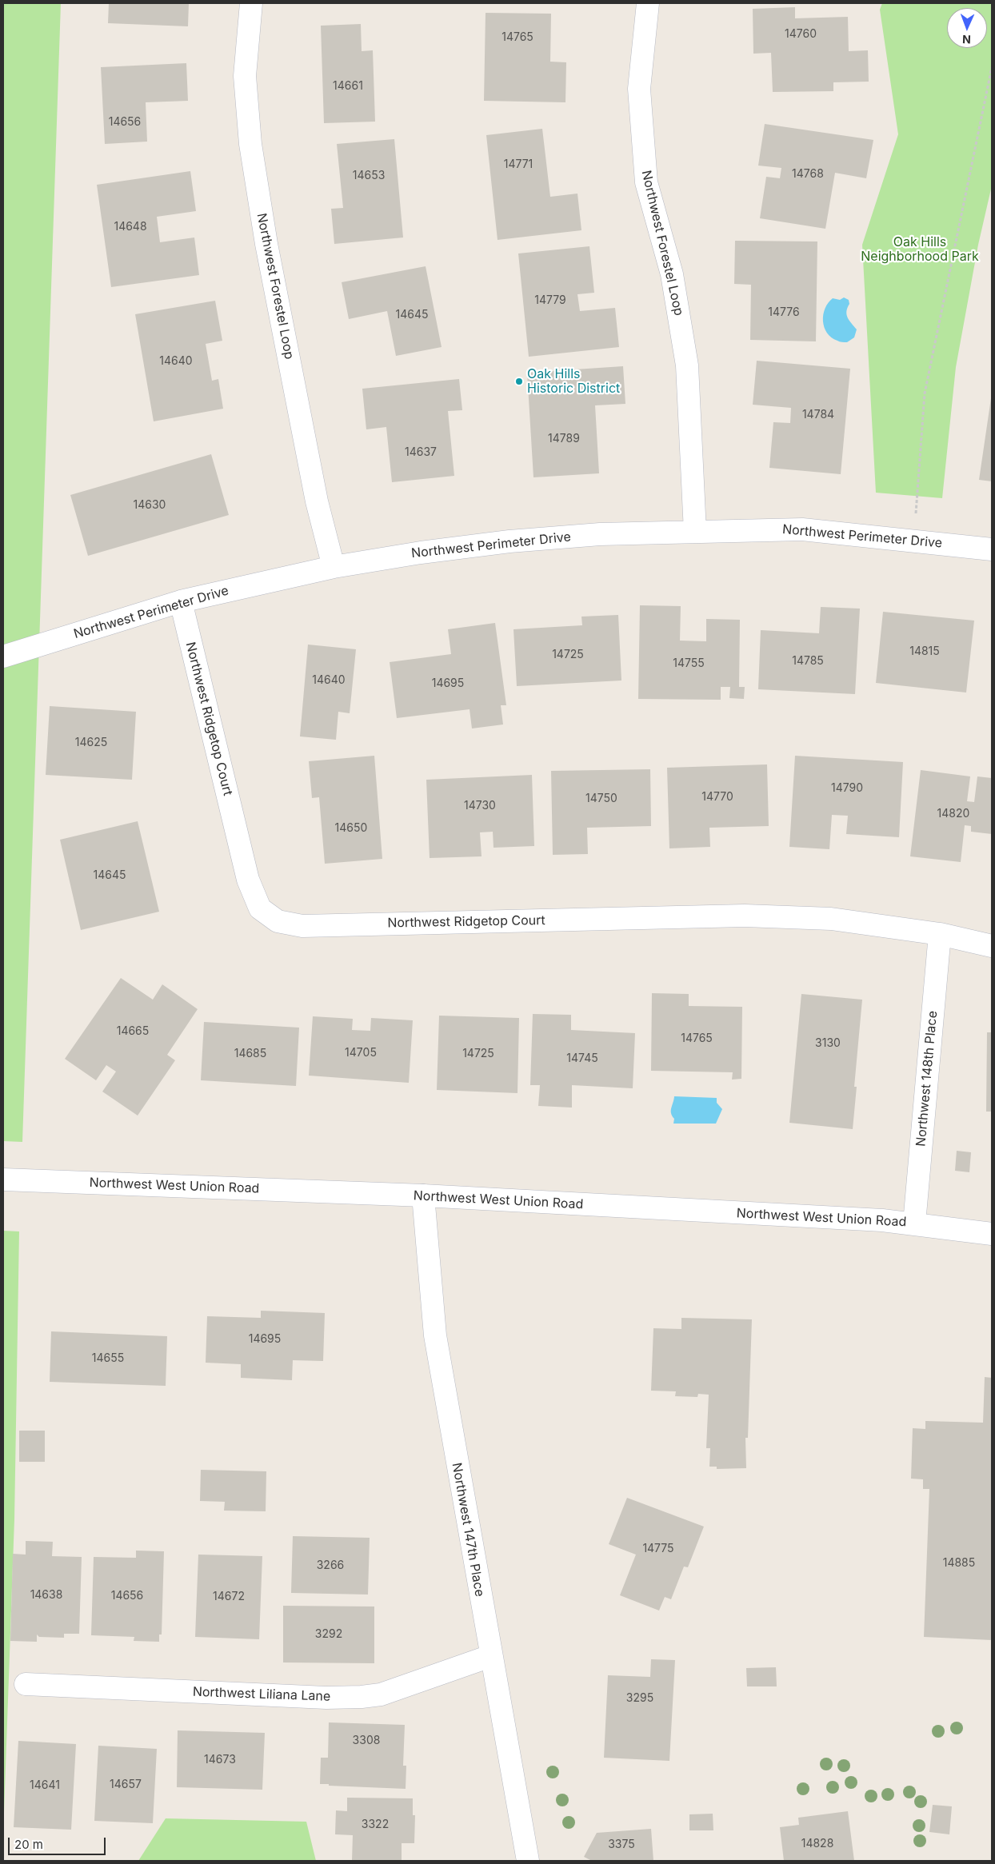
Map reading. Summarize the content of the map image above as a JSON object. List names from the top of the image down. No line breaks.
{"streets":{"street":["Northwest Forestel Loop","Northwest Perimeter Drive","Northwest Ridgetop Court","Northwest 148th Place","Northwest West Union Road","Northwest 147th Place","Northwest Liliana Lane"]},"crossings":[["Northwest Forestel Loop","Northwest Perimeter Drive"],["Northwest Perimeter Drive","Northwest Ridgetop Court"],["Northwest Ridgetop Court","Northwest 148th Place"],["Northwest 148th Place","Northwest West Union Road"],["Northwest West Union Road","Northwest 147th Place"],["Northwest 147th Place","Northwest Liliana Lane"]],"parks":["Oak Hills Neighborhood Park"],"places":["Oak Hills Historic District"],"house_numbers":["14760","14765","14661","14656","14771","14768","14653","14648","14779","14776","14645","14640","14784","14789","14637","14630","14815","14725","14785","14755","14640","14695","14625","14790","14770","14750","14730","14820","14650","14645","14665","14765","3130","14705","14685","14725","14745","14695","14655","14775","14885","3266","14638","14656","14672","3292","3295","3308","14673","14657","14641","3322","14828","3375"],"scale_bar":"20 m","north":"bottom"}
